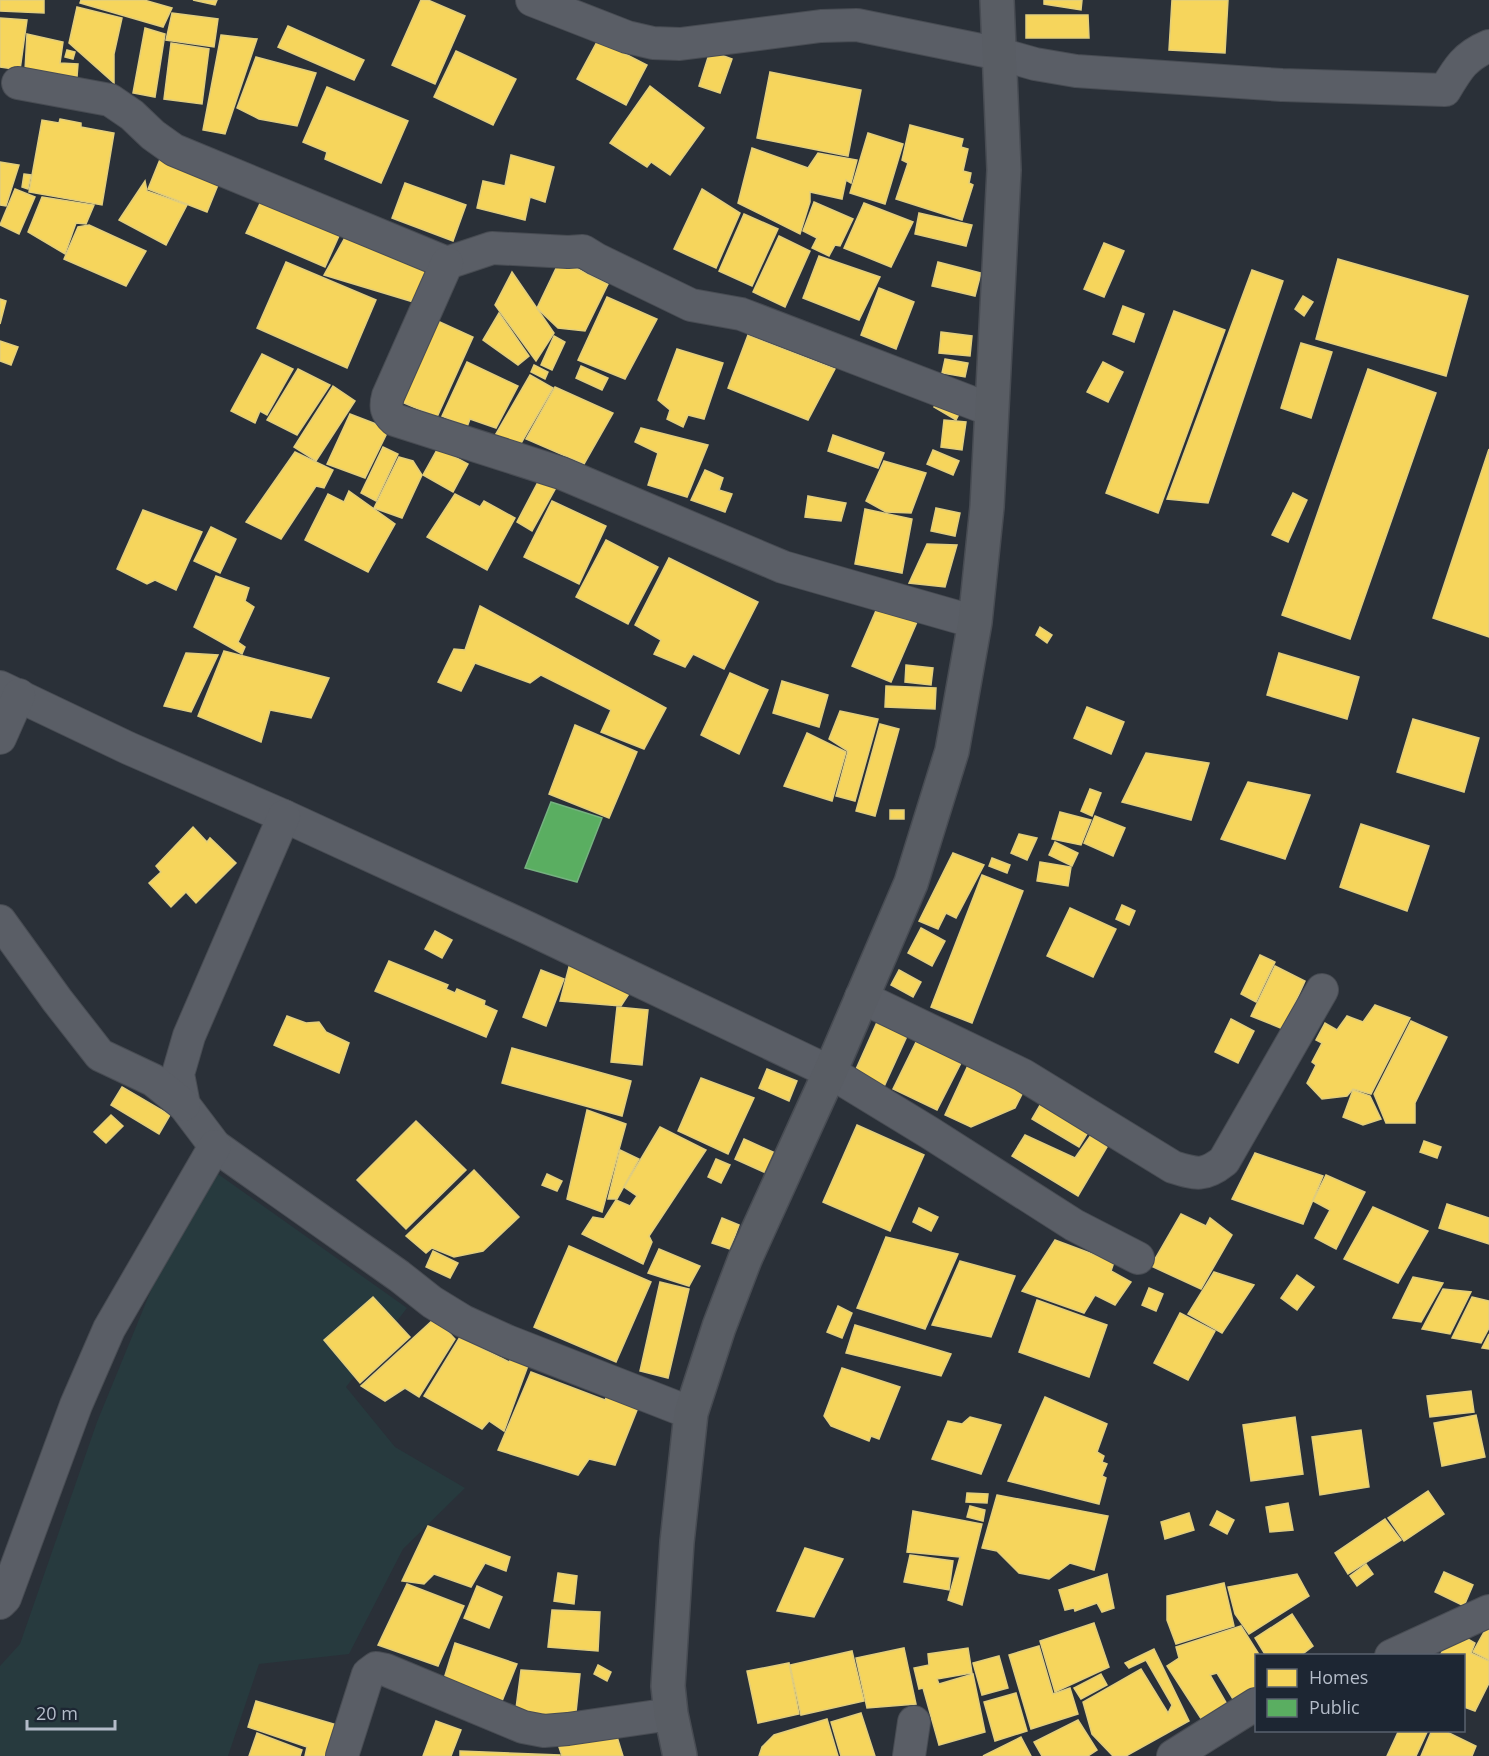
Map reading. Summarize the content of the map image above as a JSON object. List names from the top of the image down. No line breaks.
{"legend":["Homes","Public"],"scale_bar":"20 m"}
